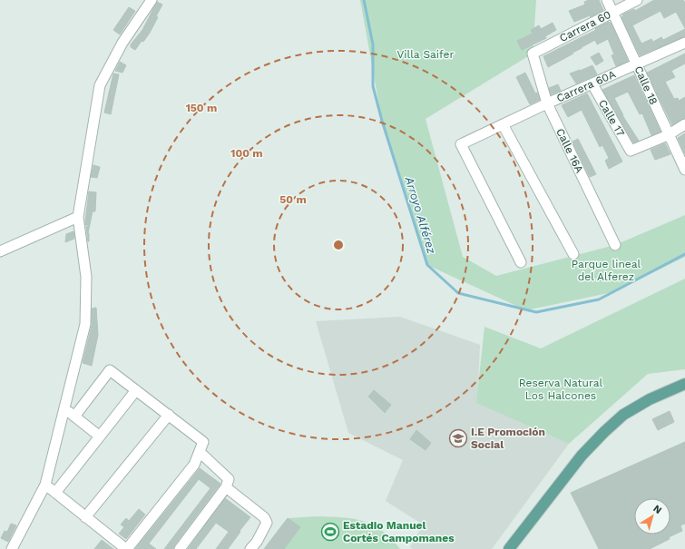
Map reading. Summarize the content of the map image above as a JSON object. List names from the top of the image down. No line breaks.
{"streets":{"street":["Carrera 60","Calle 18","Carrera 60A","Calle 17","Calle 16A"]},"crossings":[["Carrera 60","Calle 18"],["Carrera 60","Calle 16A"],["Calle 18","Carrera 60A"],["Calle 18","Calle 17"],["Carrera 60A","Calle 17"],["Carrera 60A","Calle 16A"]],"water":["Arroyo Alférez"],"parks":["Villa Saifer","Parque lineal del Alferez","Reserva Natural Los Halcones"],"places":{"school or university":["I.E Promoción Social"],"sports":["Estadio Manuel Cortés Campomanes"]},"north":"top right","rings":["150 m","100 m","50 m"]}
